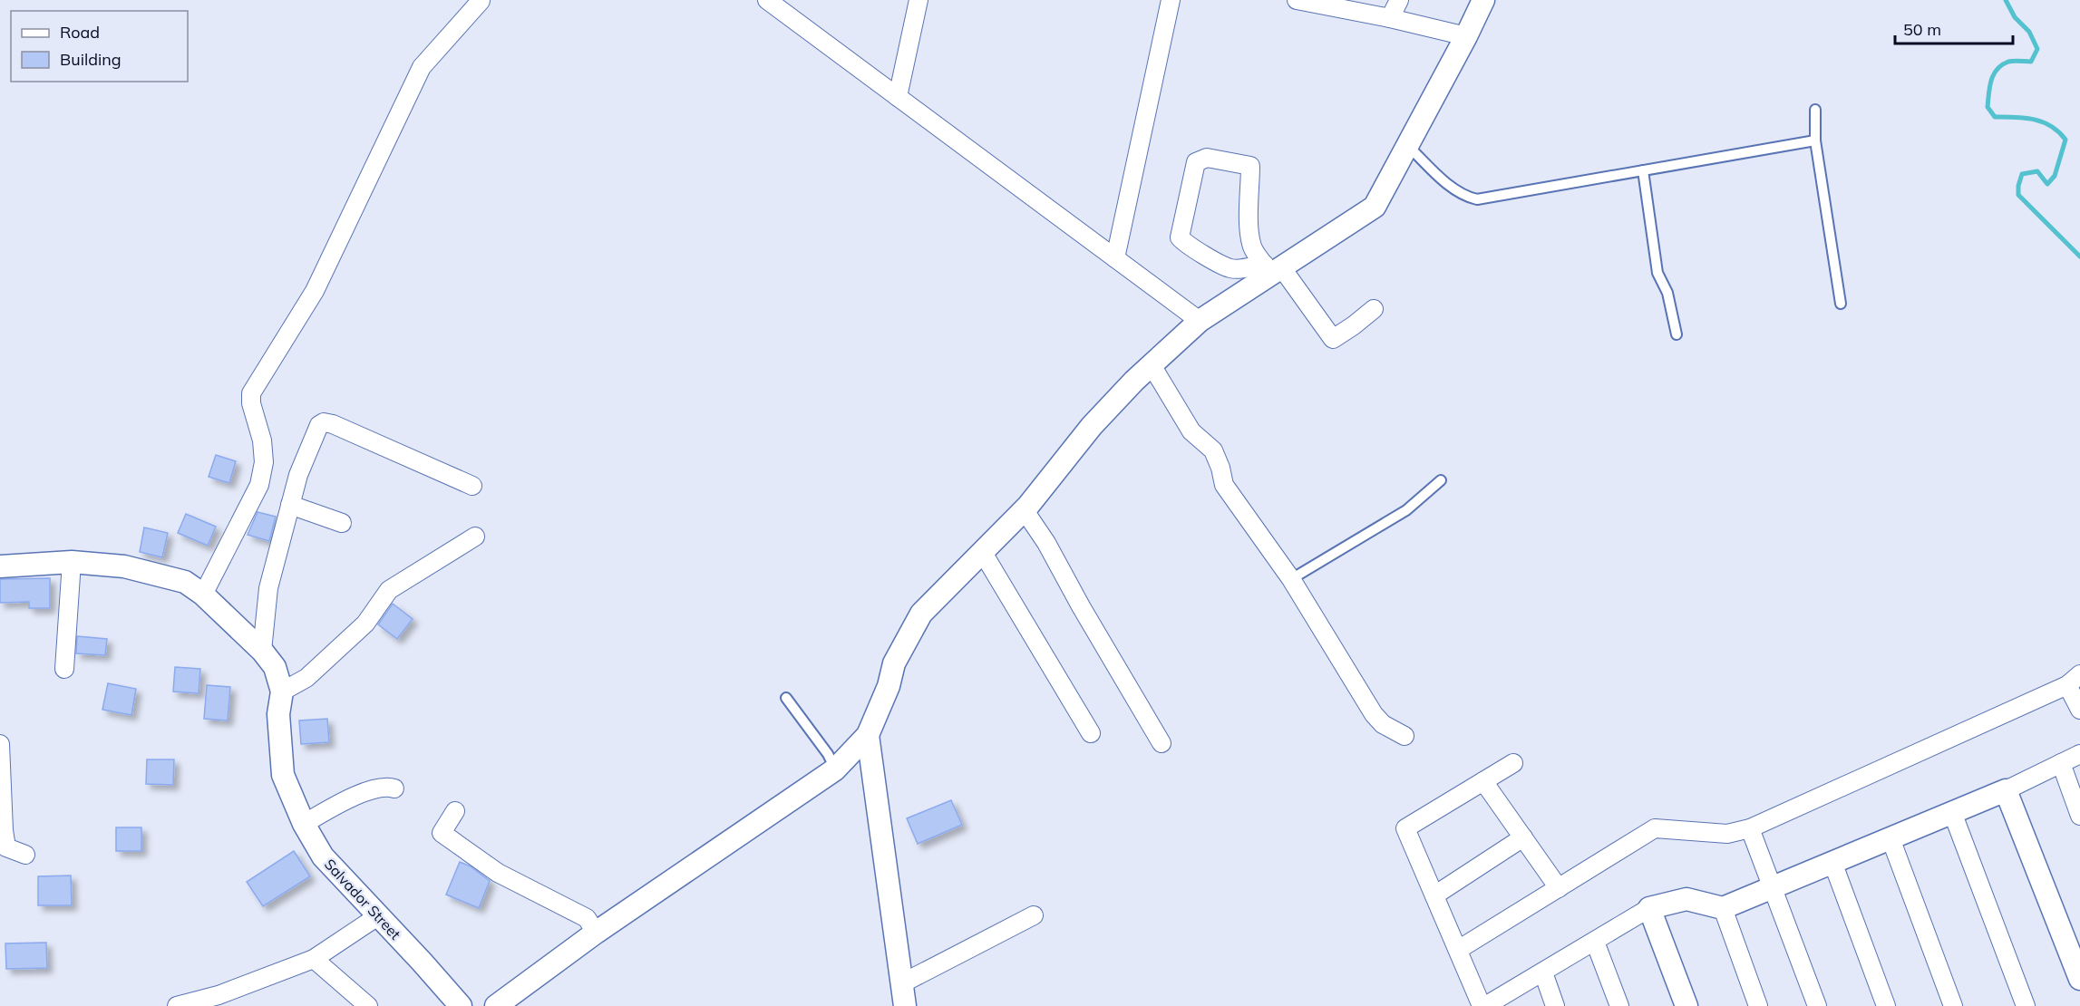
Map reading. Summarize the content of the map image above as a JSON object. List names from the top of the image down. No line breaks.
{"streets":{"street":["Salvador Street"]},"legend":["Road","Building"],"scale_bar":"50 m"}
